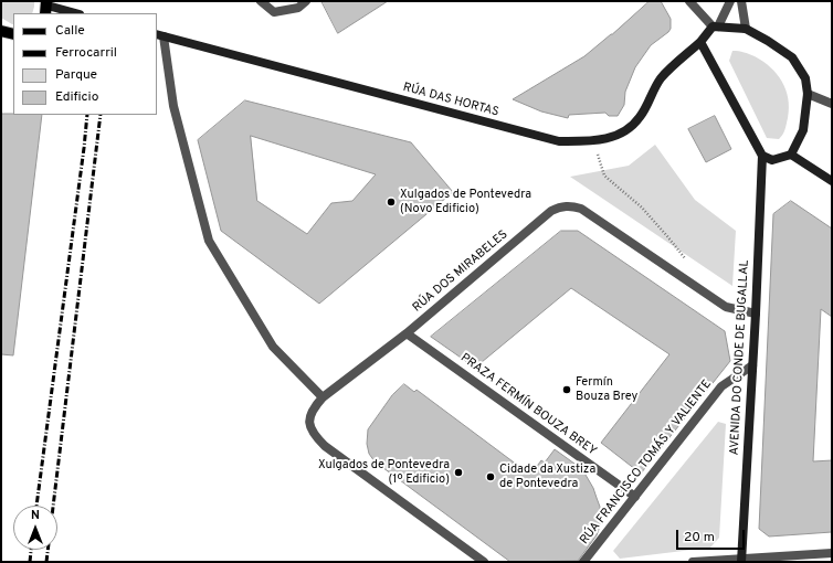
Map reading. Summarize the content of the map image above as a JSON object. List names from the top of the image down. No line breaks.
{"streets":{"main road":["RÚA DAS HORTAS","AVENIDA DO CONDE DE BUGALLAL"],"street":["RÚA DOS MIRABELES","PRAZA FERMÍN BOUZA BREY","RÚA FRANCISCO TOMÁS Y VALIENTE"]},"crossings":[["RÚA DOS MIRABELES","AVENIDA DO CONDE DE BUGALLAL"],["RÚA DOS MIRABELES","PRAZA FERMÍN BOUZA BREY"],["AVENIDA DO CONDE DE BUGALLAL","RÚA FRANCISCO TOMÁS Y VALIENTE"],["PRAZA FERMÍN BOUZA BREY","RÚA FRANCISCO TOMÁS Y VALIENTE"]],"places":["Xulgados de Pontevedra (Novo Edificio)","Fermín Bouza Brey","Xulgados de Pontevedra (1º Edificio)","Cidade da Xustiza de Pontevedra"],"legend":["Calle","Ferrocarril","Parque","Edificio"],"scale_bar":"20 m","north":"top"}
